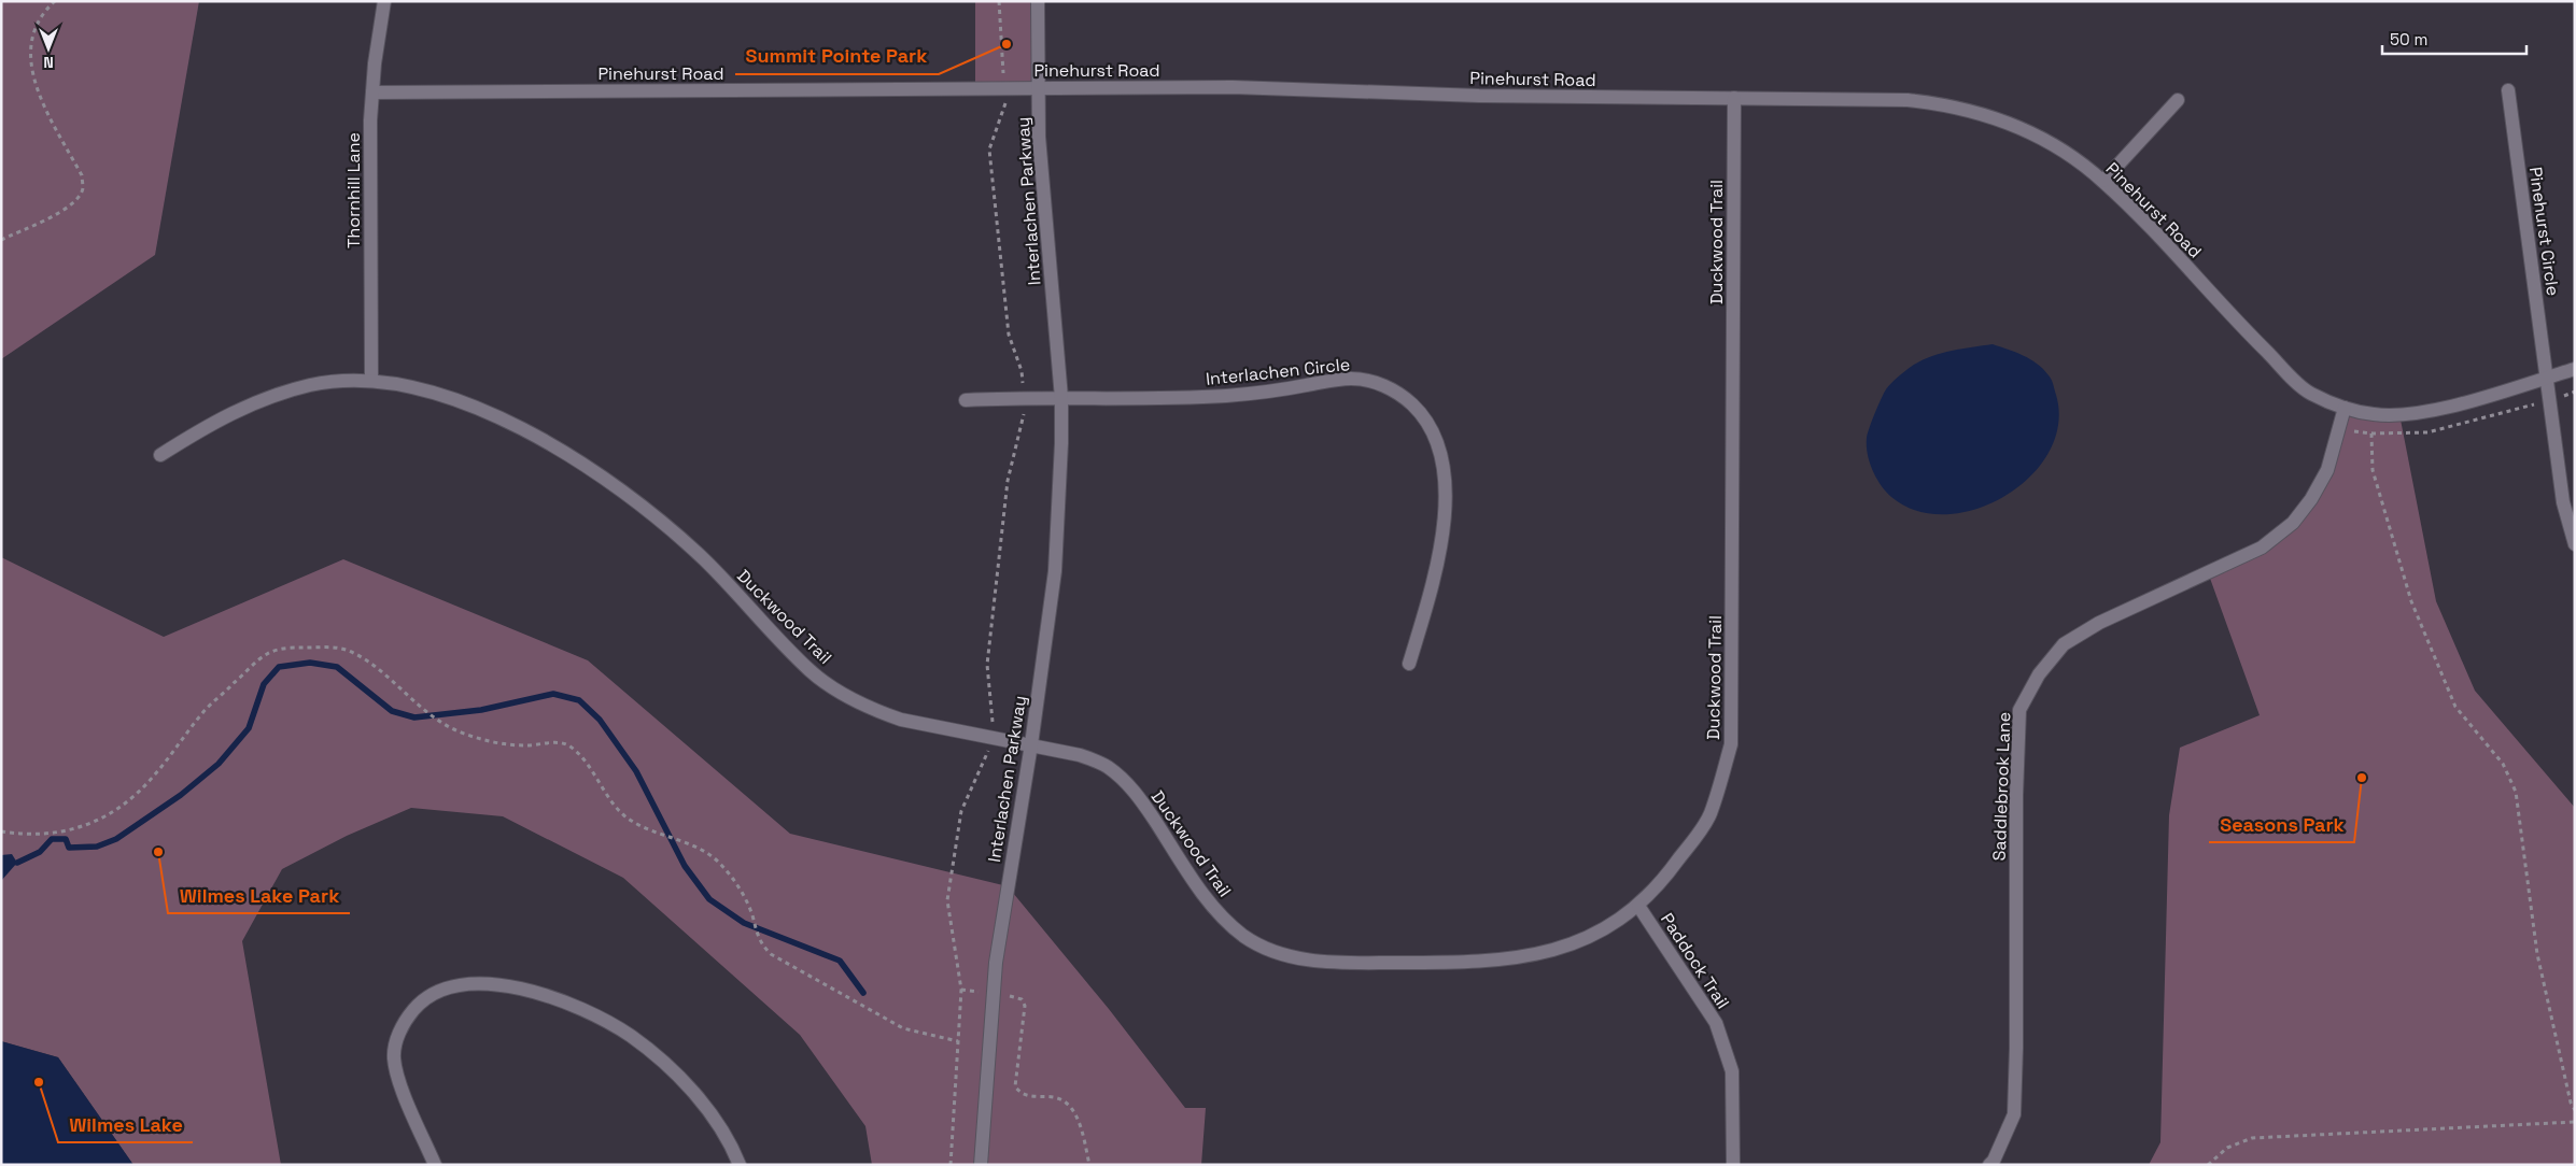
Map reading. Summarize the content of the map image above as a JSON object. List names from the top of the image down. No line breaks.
{"streets":{"street":["Pinehurst Road","Thornhill Lane","Interlachen Parkway","Pinehurst Circle","Duckwood Trail","Interlachen Circle","Saddlebrook Lane","Paddock Trail"]},"crossings":[["Pinehurst Road","Thornhill Lane"],["Pinehurst Road","Interlachen Parkway"],["Pinehurst Road","Pinehurst Circle"],["Pinehurst Road","Duckwood Trail"],["Pinehurst Road","Saddlebrook Lane"],["Thornhill Lane","Duckwood Trail"],["Interlachen Parkway","Duckwood Trail"],["Interlachen Parkway","Interlachen Circle"],["Duckwood Trail","Paddock Trail"]],"places":["Summit Pointe Park","Seasons Park","Wilmes Lake Park","Wilmes Lake"],"scale_bar":"50 m","north":"bottom"}
